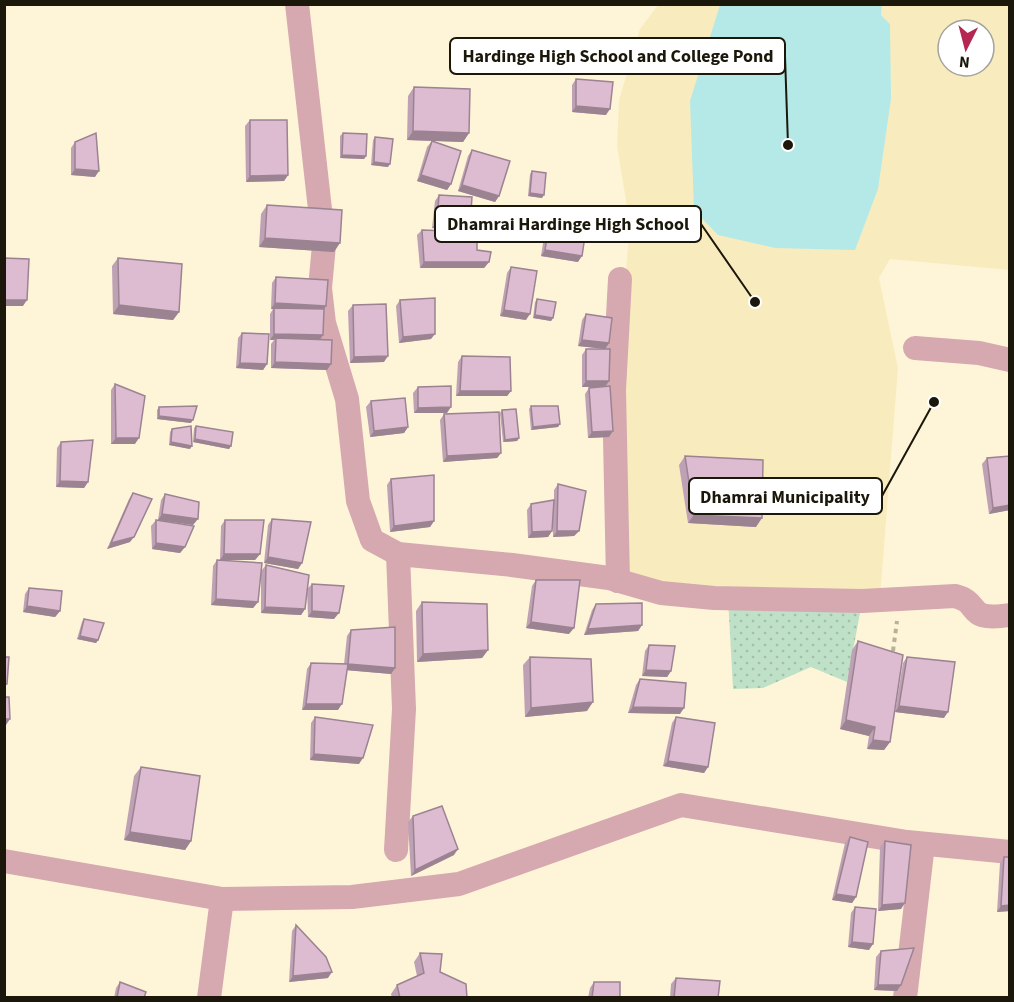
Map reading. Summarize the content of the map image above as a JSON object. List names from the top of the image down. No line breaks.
{"places":["Hardinge High School and College Pond","Dhamrai Hardinge High School","Dhamrai Municipality"],"north":"bottom"}
